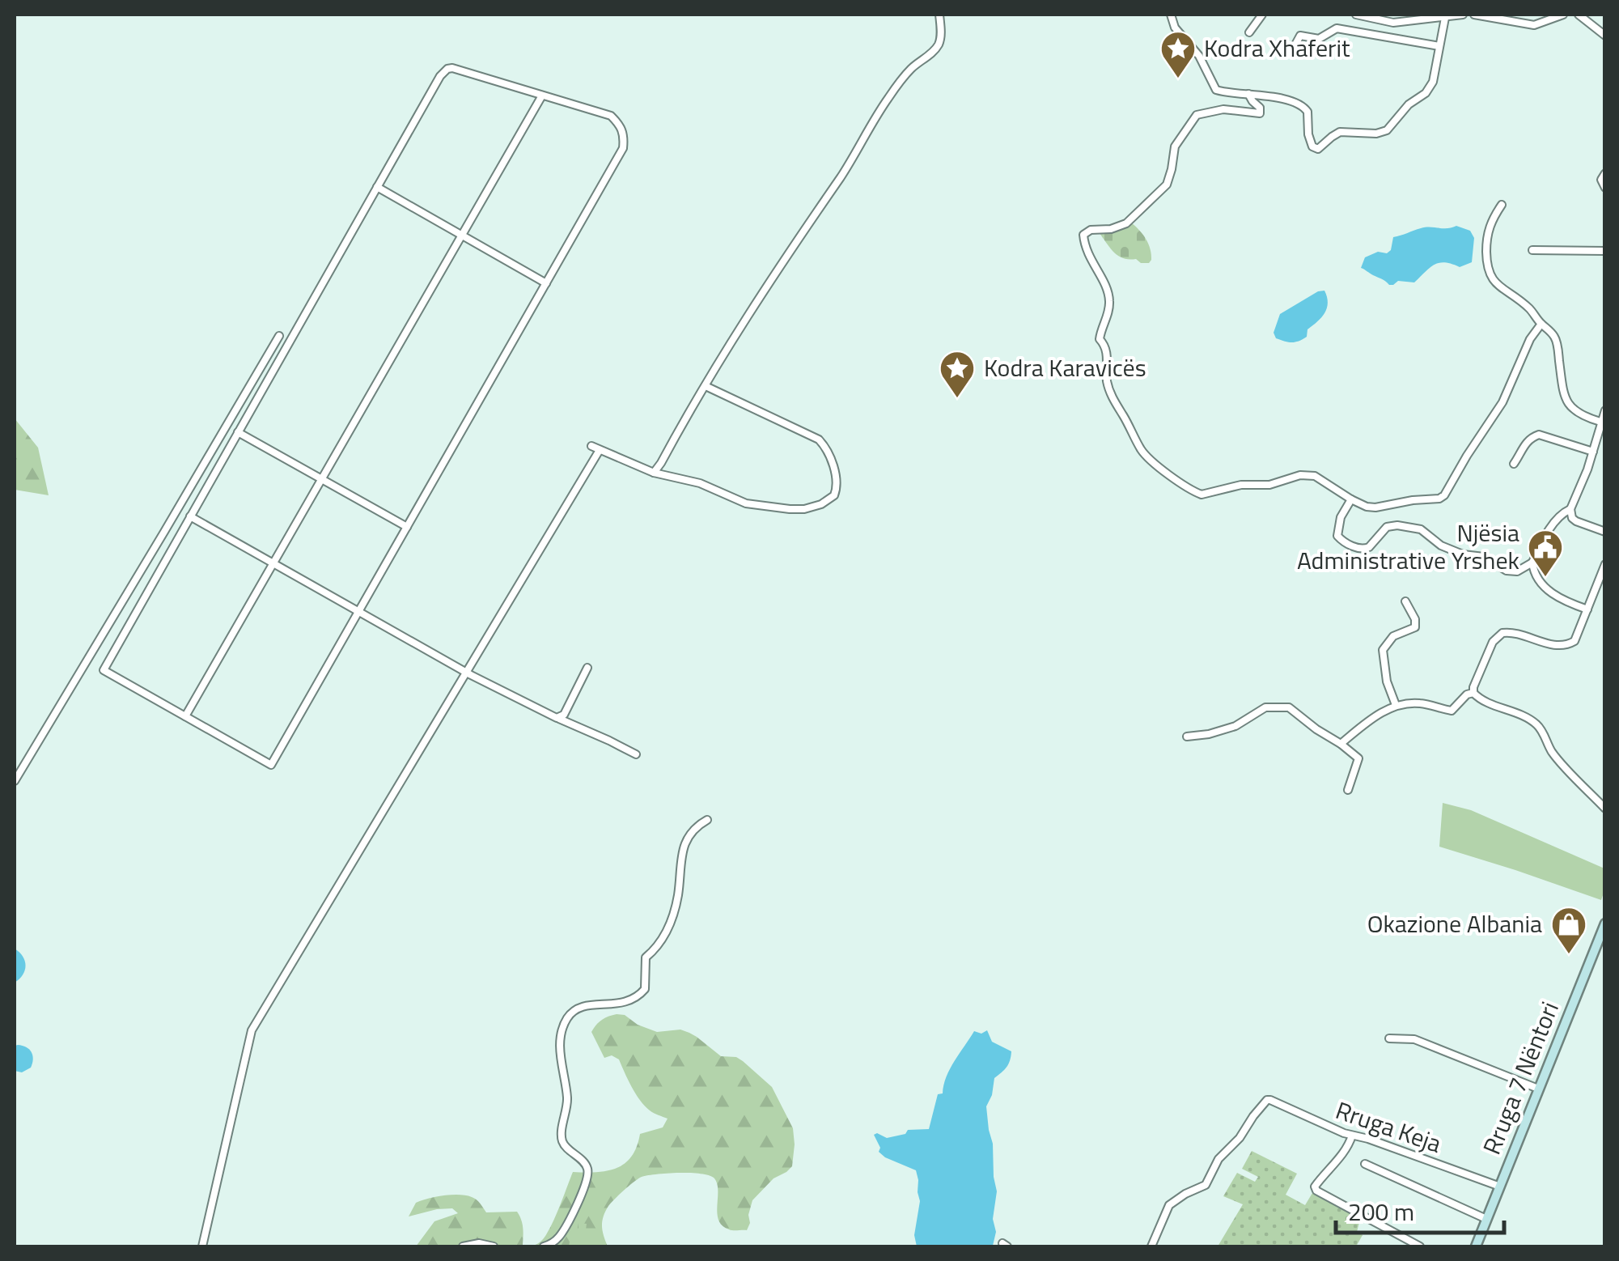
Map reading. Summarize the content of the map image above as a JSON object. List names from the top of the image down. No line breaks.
{"streets":{"main road":["Rruga 7 Nëntori"],"street":["Rruga Keja"]},"crossings":[["Rruga 7 Nëntori","Rruga Keja"]],"places":{"place":["Kodra Xhaferit","Kodra Karavicës"],"public building":["Njësia Administrative Yrshek"],"shop":["Okazione Albania"]},"scale_bar":"200 m"}
